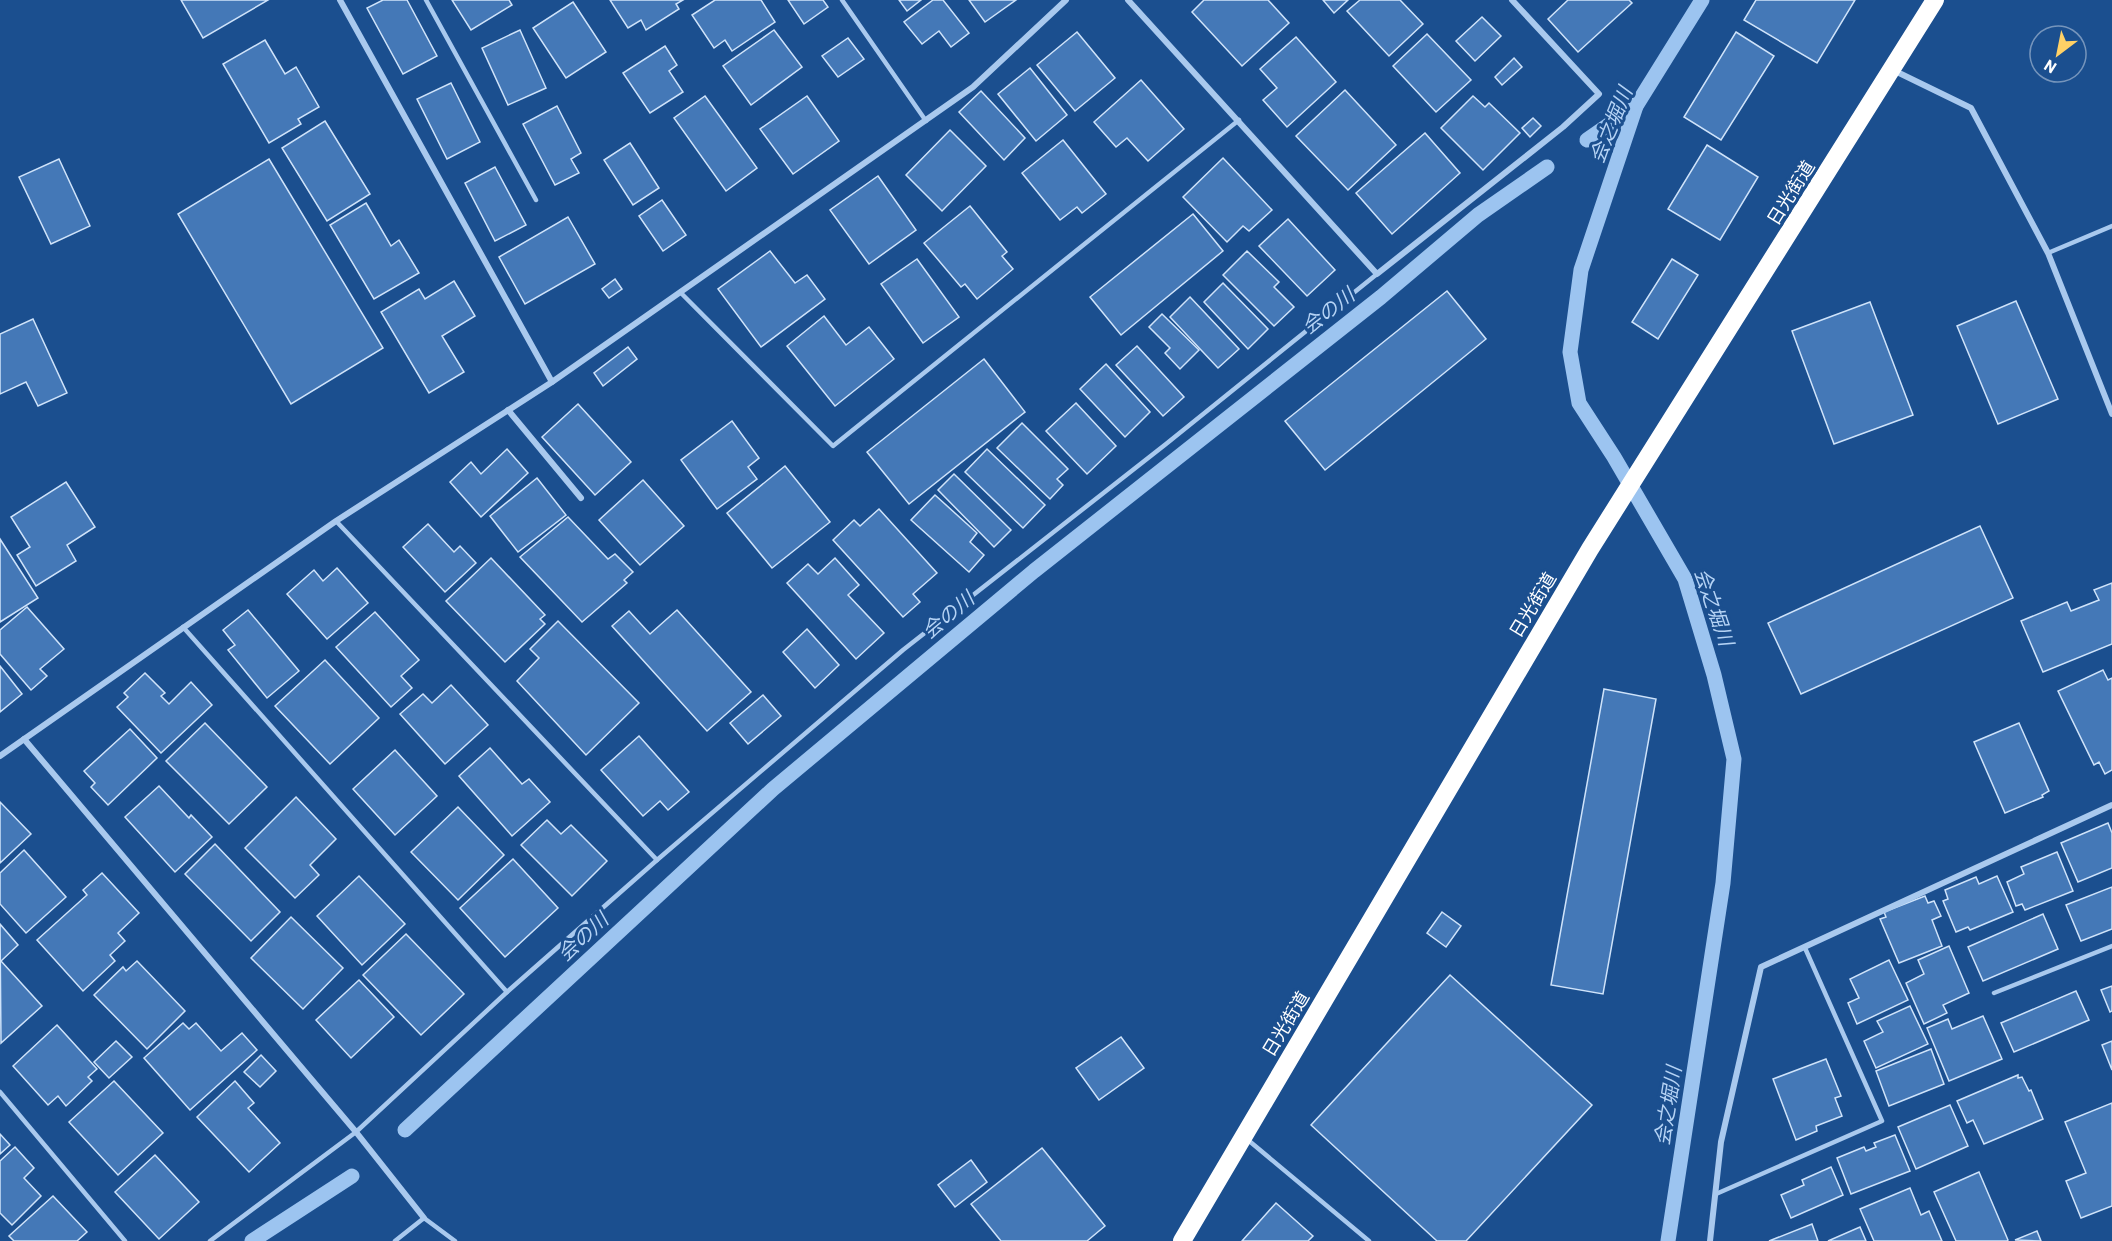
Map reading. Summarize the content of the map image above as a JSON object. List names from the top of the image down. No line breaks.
{"streets":{"highway":["日光街道"]},"water":["会之堀川","会の川"],"north":"bottom left"}
